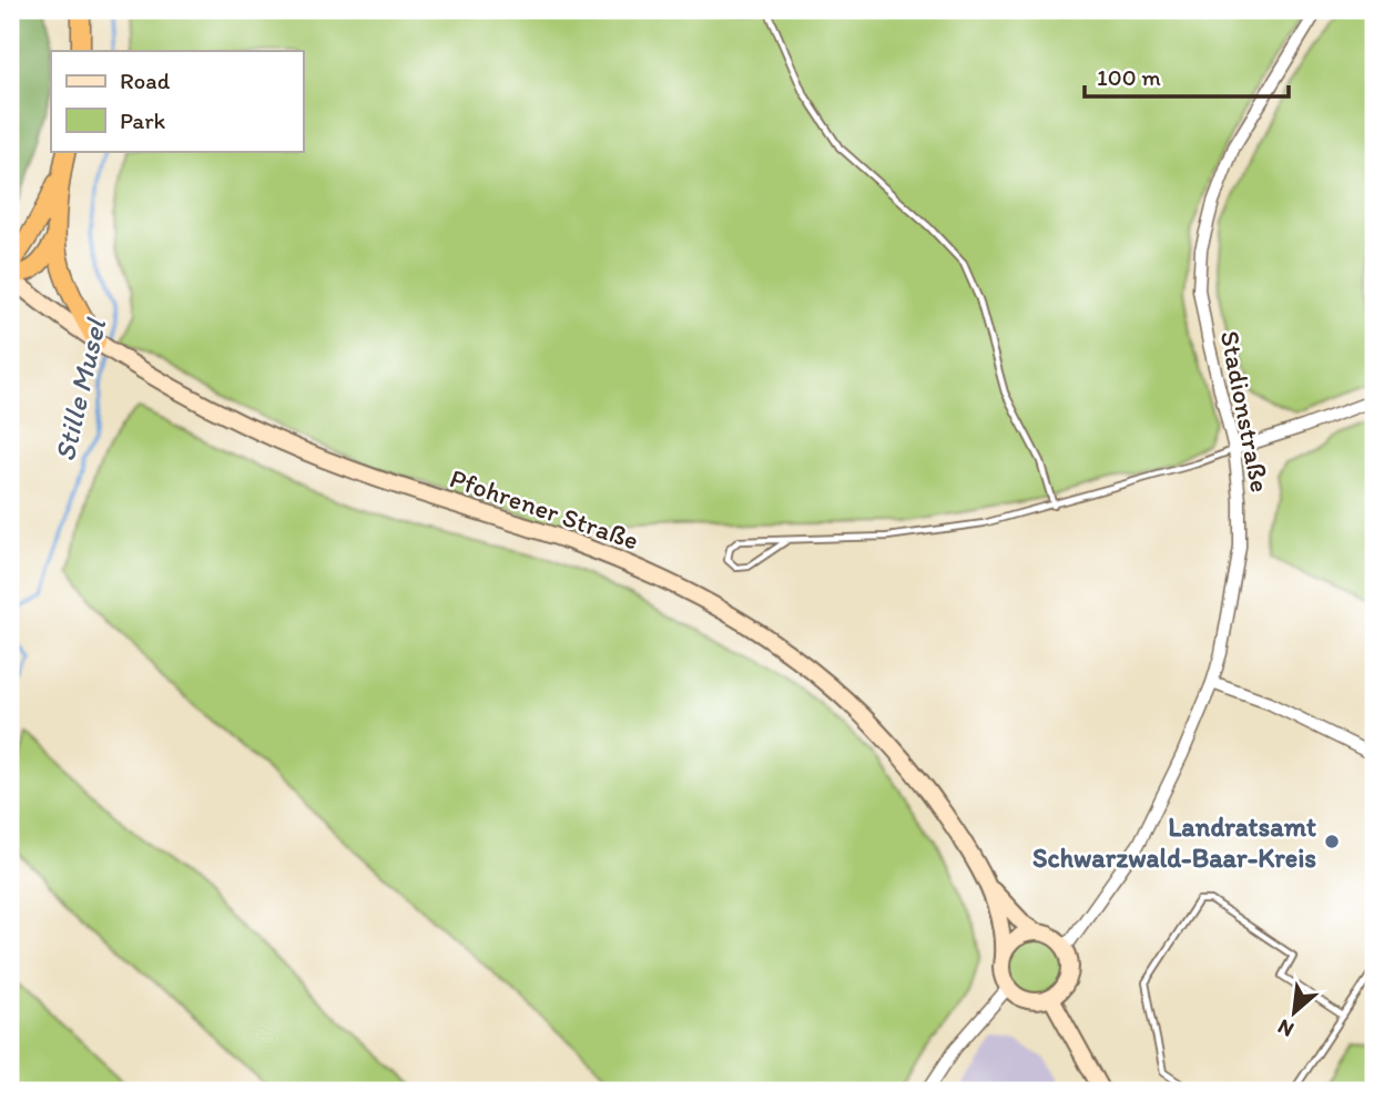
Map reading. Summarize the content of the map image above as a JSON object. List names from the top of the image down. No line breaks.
{"streets":{"main road":["Pfohrener Straße"],"street":["Stadionstraße"]},"crossings":[["Stadionstraße","Pfohrener Straße"]],"water":["Stille Musel"],"places":["Landratsamt Schwarzwald-Baar-Kreis"],"legend":["Road","Park"],"scale_bar":"100 m","north":"bottom left"}
